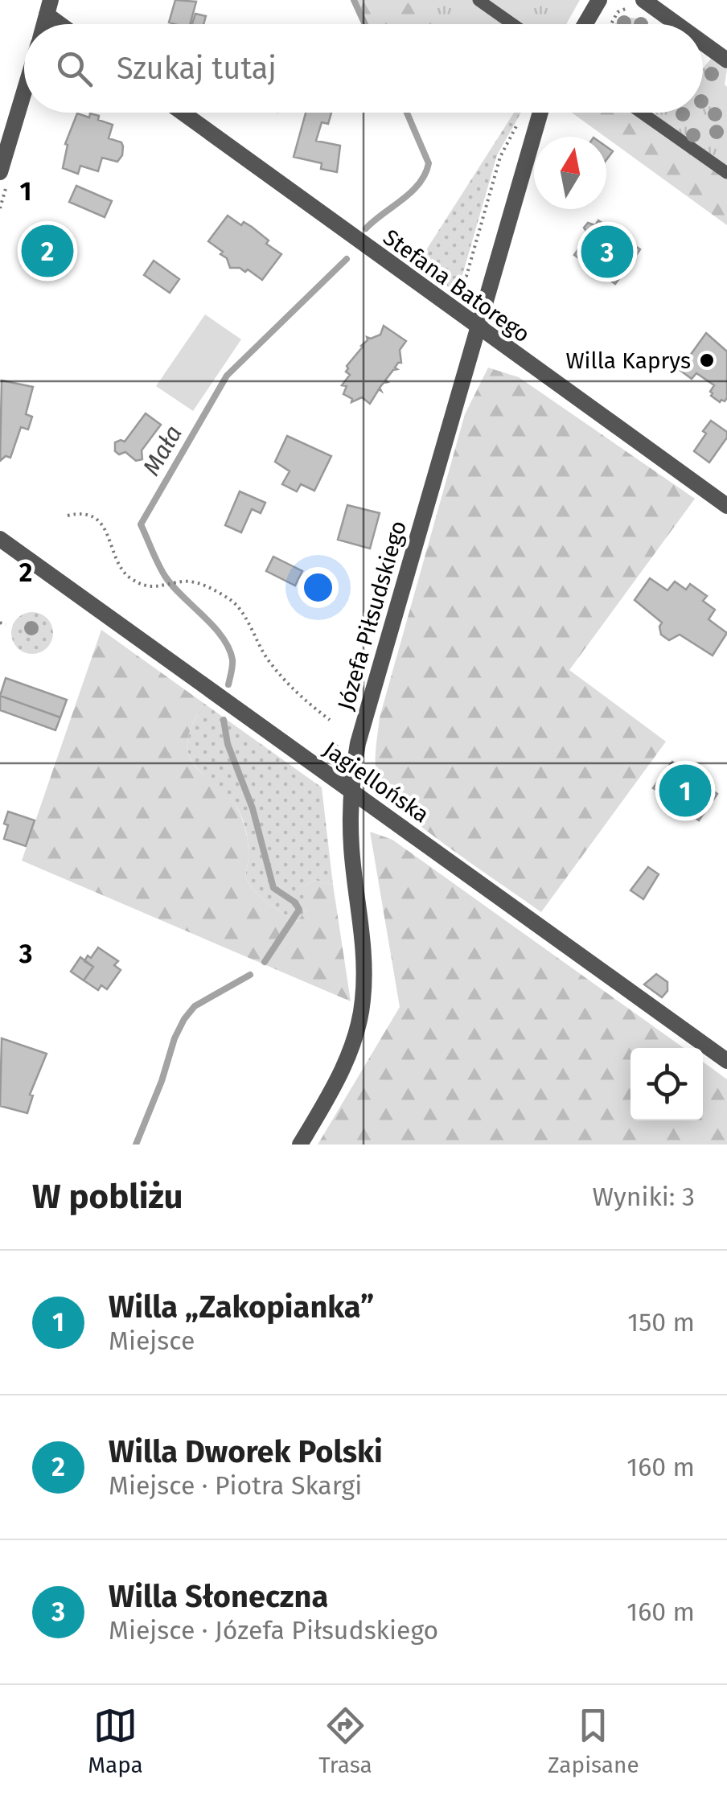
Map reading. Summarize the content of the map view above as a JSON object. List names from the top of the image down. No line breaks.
{"streets":{"street":["Stefana Batorego","Józefa Piłsudskiego","Jagiellońska"]},"crossings":[["Stefana Batorego","Józefa Piłsudskiego"],["Józefa Piłsudskiego","Jagiellońska"]],"water":["Mała"],"places":["Willa Kaprys"],"north":"top","page":{"search":"Szukaj tutaj","pins":["2","3","1"],"heading":["W pobliżu","Wyniki: 3"],"list":[{"mark":"1","name":"Willa „Zakopianka”","note":"Miejsce","value":"150 m"},{"mark":"2","name":"Willa Dworek Polski","note":"Miejsce · Piotra Skargi","value":"160 m"},{"mark":"3","name":"Willa Słoneczna","note":"Miejsce · Józefa Piłsudskiego","value":"160 m"}],"nav":["Mapa","Trasa","Zapisane"]},"grid":{"rows":["1","2","3"]}}
